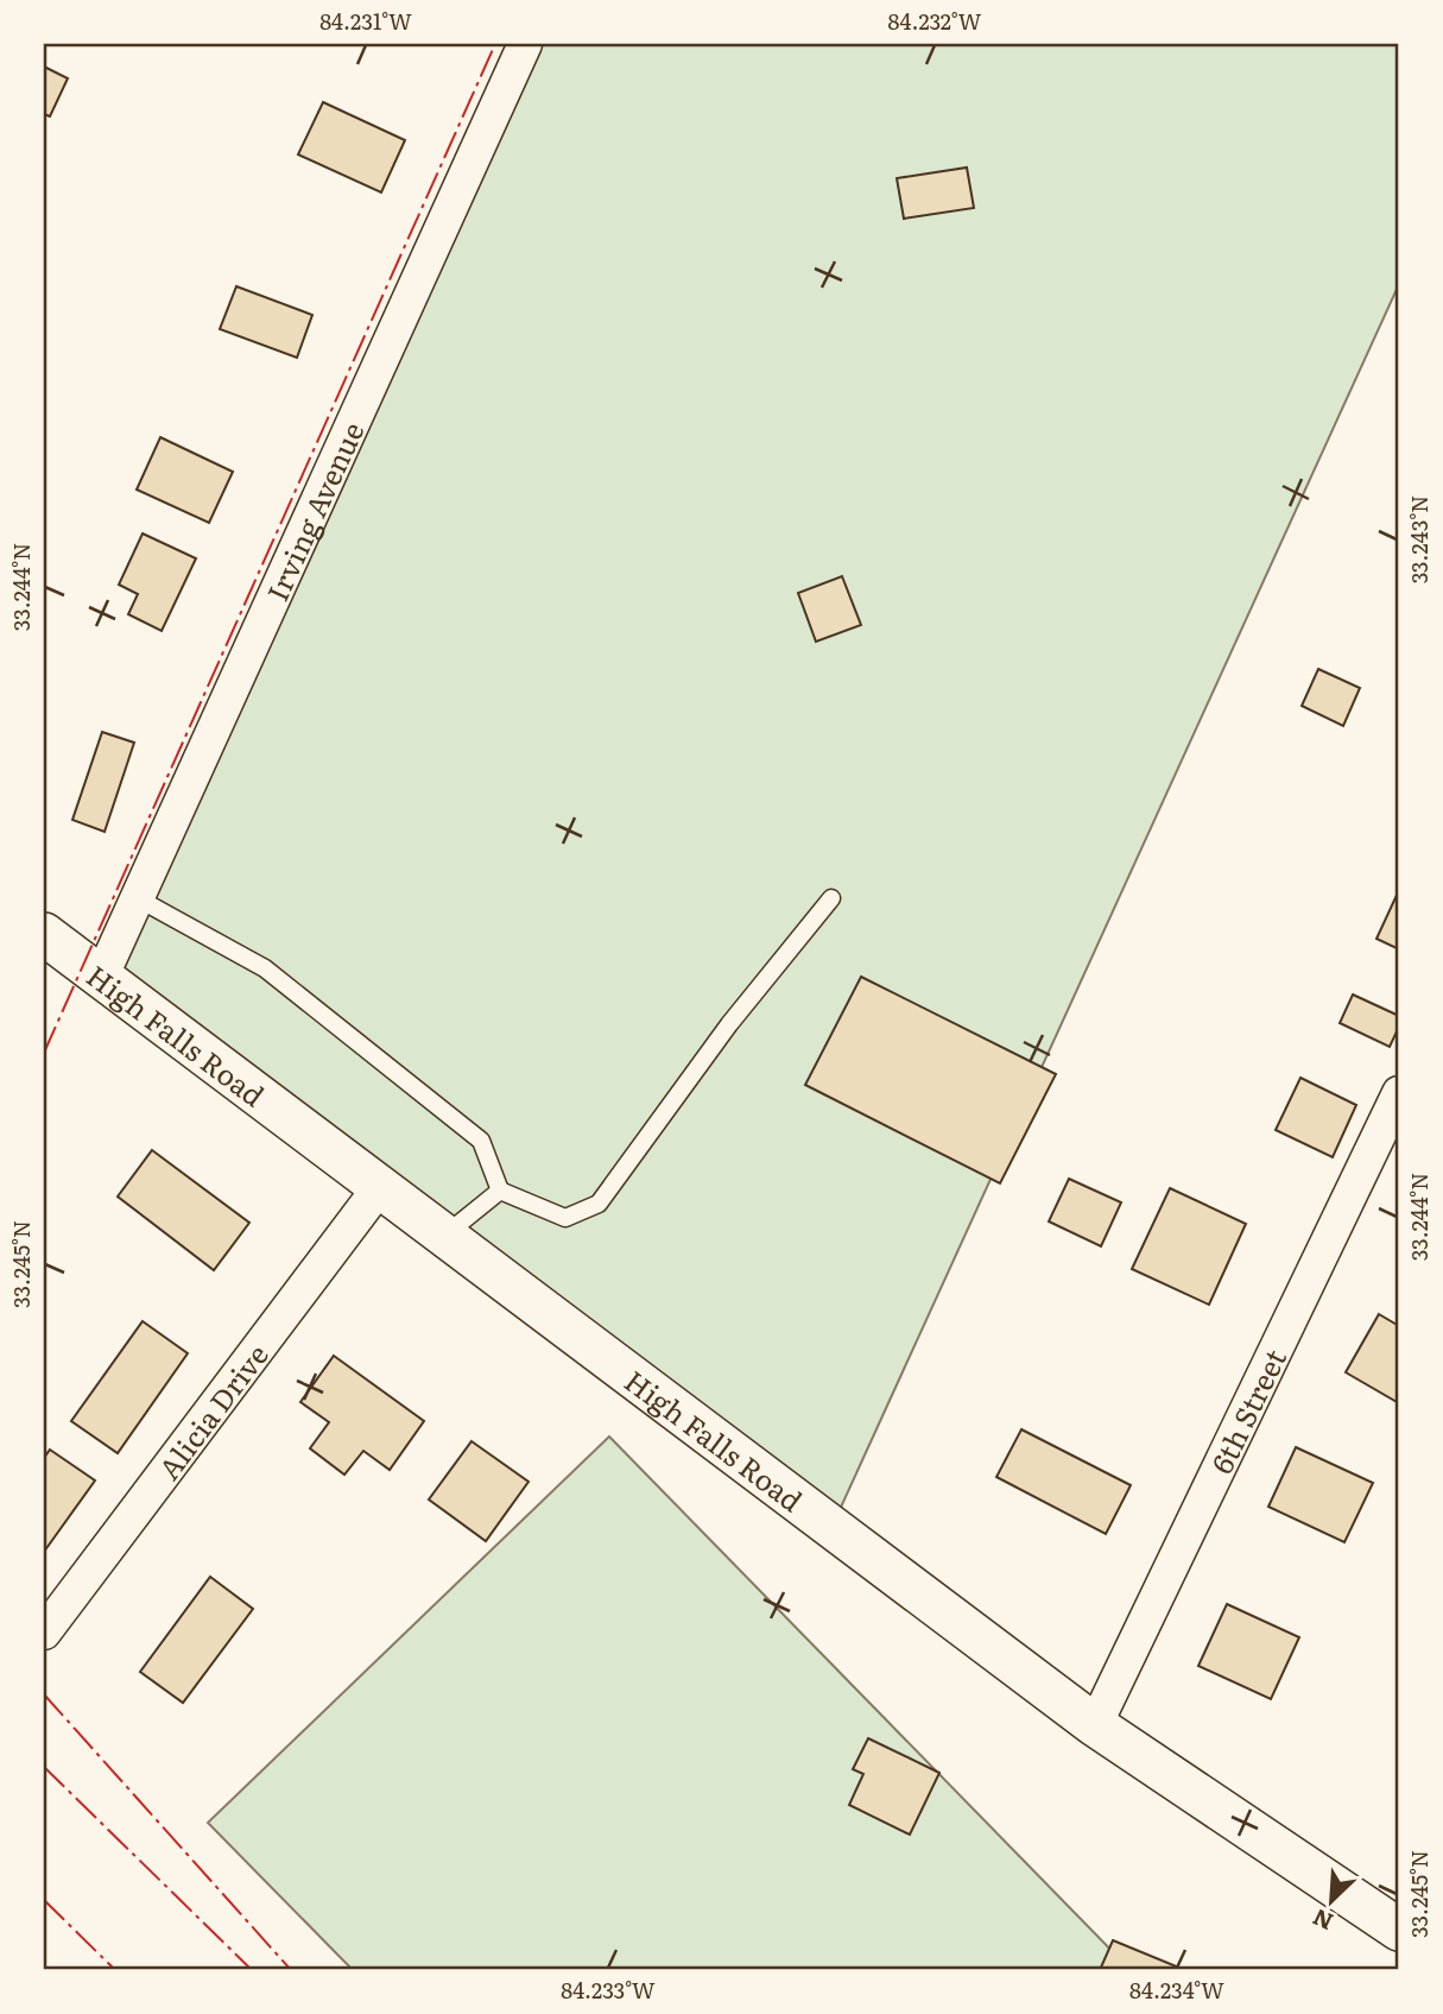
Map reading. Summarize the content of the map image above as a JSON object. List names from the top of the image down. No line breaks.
{"streets":{"street":["Irving Avenue","High Falls Road","6th Street","Alicia Drive"]},"crossings":[["Irving Avenue","High Falls Road"],["High Falls Road","6th Street"],["High Falls Road","Alicia Drive"]],"north":"bottom left","coordinates":["84.231°W","84.232°W","33.243°N","33.244°N","33.245°N","84.233°W","84.234°W"]}
